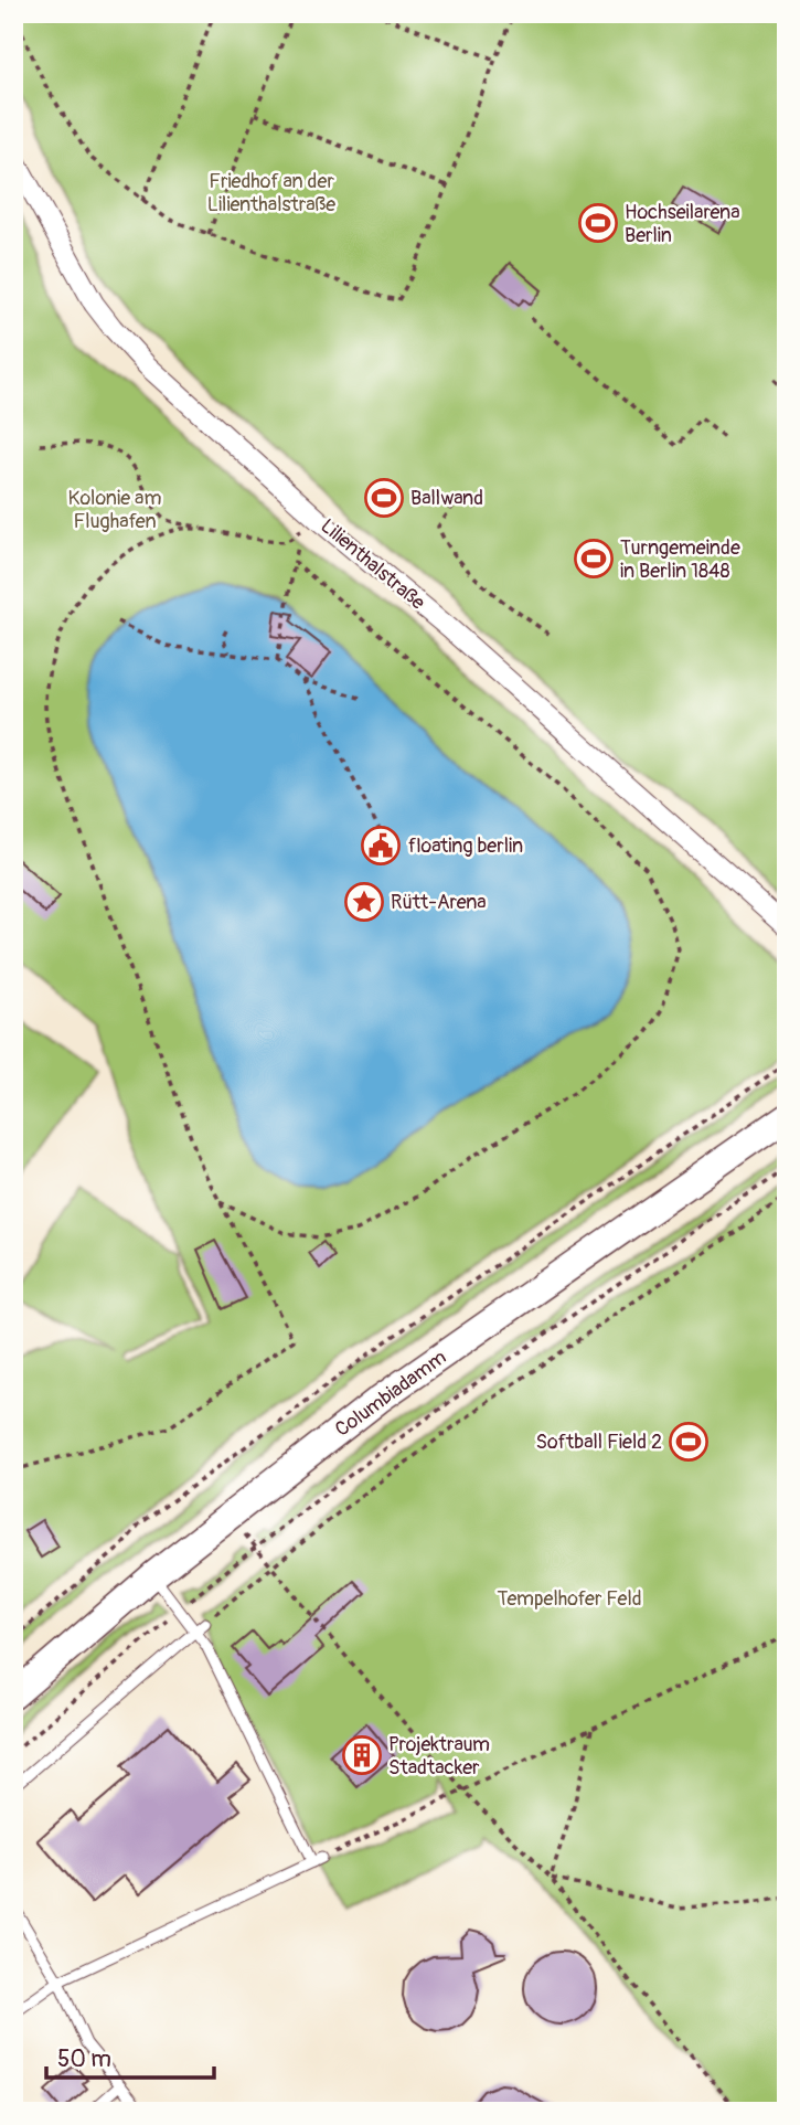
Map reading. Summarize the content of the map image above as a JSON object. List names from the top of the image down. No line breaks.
{"streets":{"main road":["Columbiadamm"],"street":["Lilienthalstraße"]},"parks":["Friedhof an der Lilienthalstraße","Kolonie am Flughafen","Tempelhofer Feld"],"places":{"sports":["Hochseilarena Berlin","Ballwand","Turngemeinde in Berlin 1848","Softball Field 2"],"public building":["floating berlin"],"place":["Rütt-Arena"],"building":["Projektraum Stadtacker"]},"scale_bar":"50 m"}
